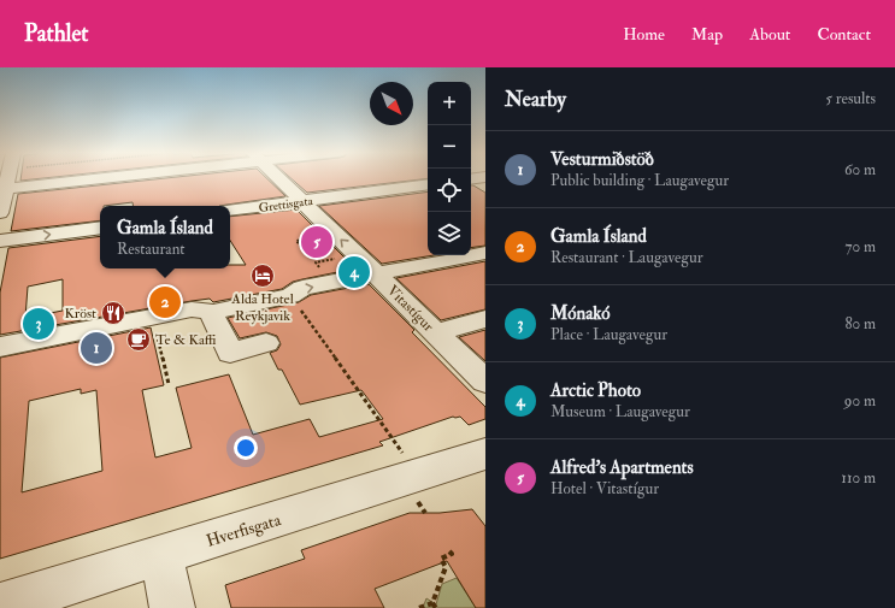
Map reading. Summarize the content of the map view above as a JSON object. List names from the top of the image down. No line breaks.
{"streets":{"street":["Grettisgata","Vitastígur","Hverfisgata"]},"crossings":[["Grettisgata","Vitastígur"]],"places":{"hotel":["Alda Hotel Reykjavik"],"restaurant":["Kröst"],"cafe":["Te & Kaffi"]},"north":"bottom right","page":{"header":"Pathlet","nav":["Home","Map","About","Contact"],"heading":["Nearby","5 results"],"map_buttons":["+","−"],"list":[{"mark":"1","name":"Vesturmiðstöð","note":"Public building · Laugavegur","value":"60 m"},{"mark":"2","name":"Gamla Ísland","note":"Restaurant · Laugavegur","value":"70 m"},{"mark":"3","name":"Mónakó","note":"Place · Laugavegur","value":"80 m"},{"mark":"4","name":"Arctic Photo","note":"Museum · Laugavegur","value":"90 m"},{"mark":"5","name":"Alfred's Apartments","note":"Hotel · Vitastígur","value":"110 m"}],"popup":["Gamla Ísland","Restaurant"],"pins":["5","4","2","3","1"]}}
